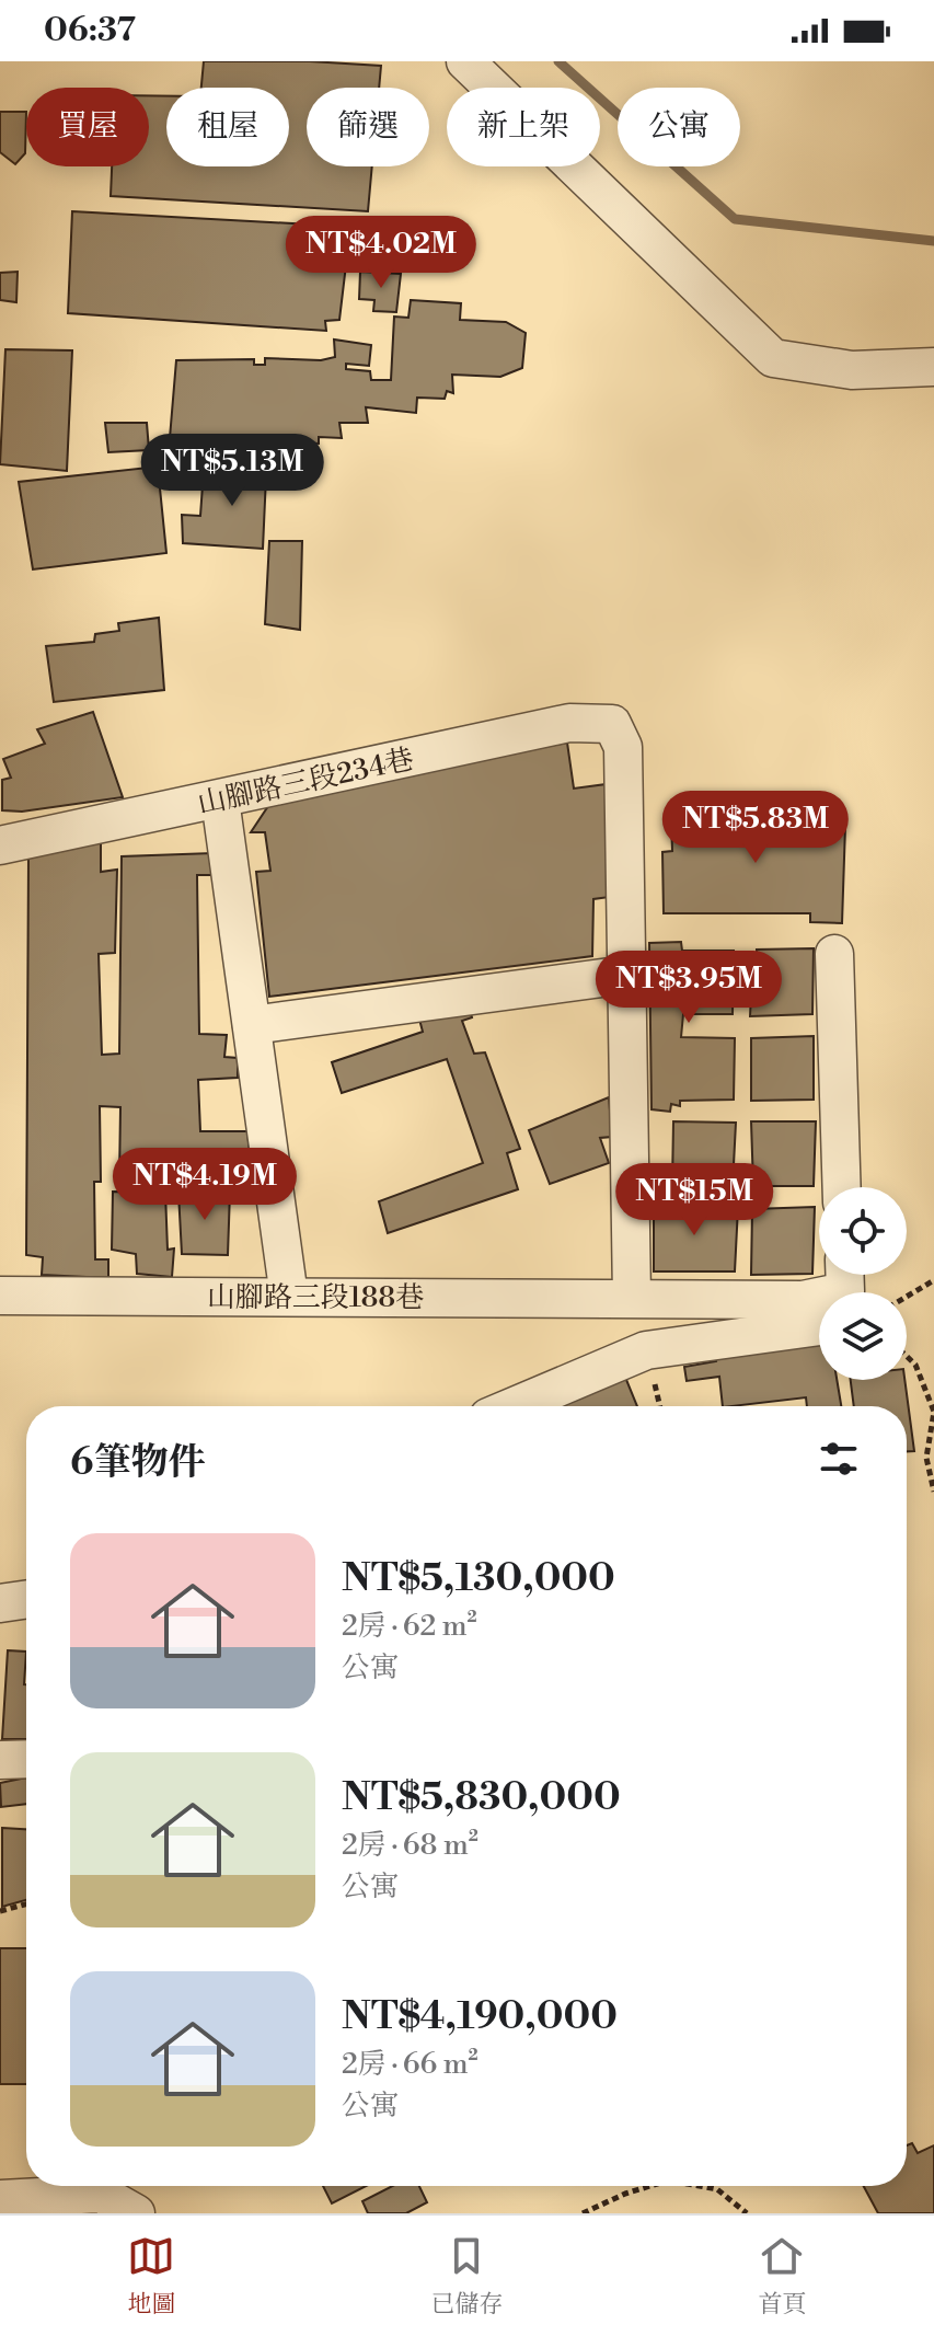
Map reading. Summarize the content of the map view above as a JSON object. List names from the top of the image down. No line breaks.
{"streets":{"lane":["山腳路三段234巷","山腳路三段188巷"]},"page":{"status":"06:37","chip":["買屋","租屋","篩選","新上架","公寓"],"price":["NT$4.02M","NT$5.13M","NT$5.83M","NT$3.95M","NT$4.19M","NT$15M"],"heading":"6筆物件","list":[{"name":"NT$5,130,000","note":"2房 · 62 m² · 公寓"},{"name":"NT$5,830,000","note":"2房 · 68 m² · 公寓"},{"name":"NT$4,190,000","note":"2房 · 66 m² · 公寓"}],"tabs":["地圖","已儲存","首頁"]}}
